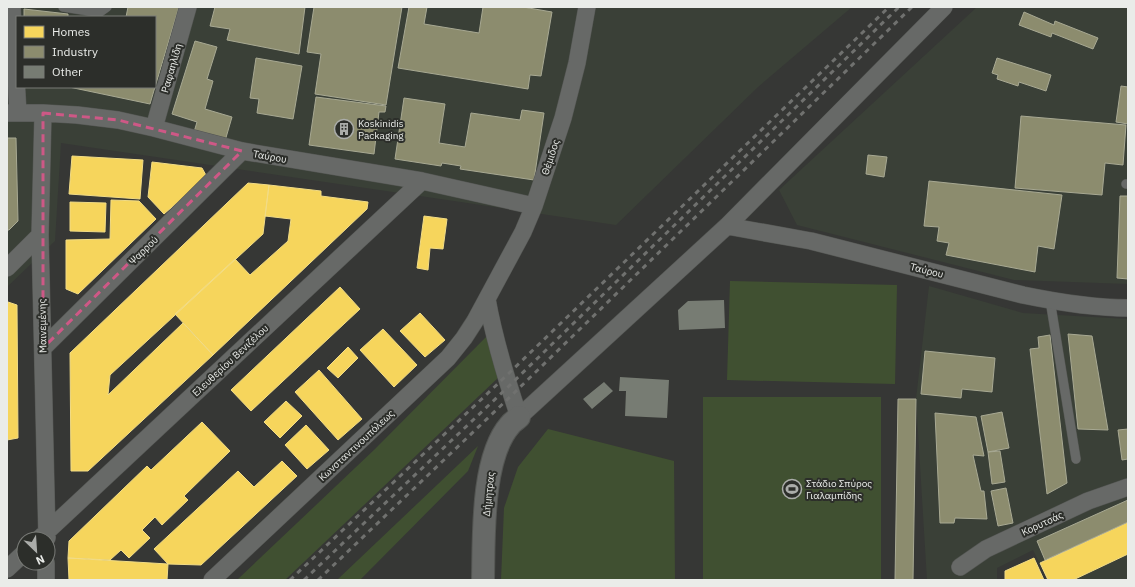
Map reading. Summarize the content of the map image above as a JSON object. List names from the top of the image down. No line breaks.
{"streets":{"street":["Ραφαηλίδη","Ταύρου","Θέμιδος","Ψαρρού","Μαινεμένης","Ελευθερίου Βενιζέλου","Κωνσταντινουπόλεως","Δήμητρας","Κορυτσάς"]},"crossings":[["Ραφαηλίδη","Ταύρου"],["Ταύρου","Θέμιδος"],["Ταύρου","Ψαρρού"],["Ταύρου","Μαινεμένης"],["Ταύρου","Ελευθερίου Βενιζέλου"],["Θέμιδος","Κωνσταντινουπόλεως"],["Ψαρρού","Μαινεμένης"]],"places":{"building":["Koskinidis Packaging"],"sports":["Στάδιο Σπύρος Γιαλαμπίδης"]},"legend":["Homes","Industry","Other"],"north":"bottom right"}
